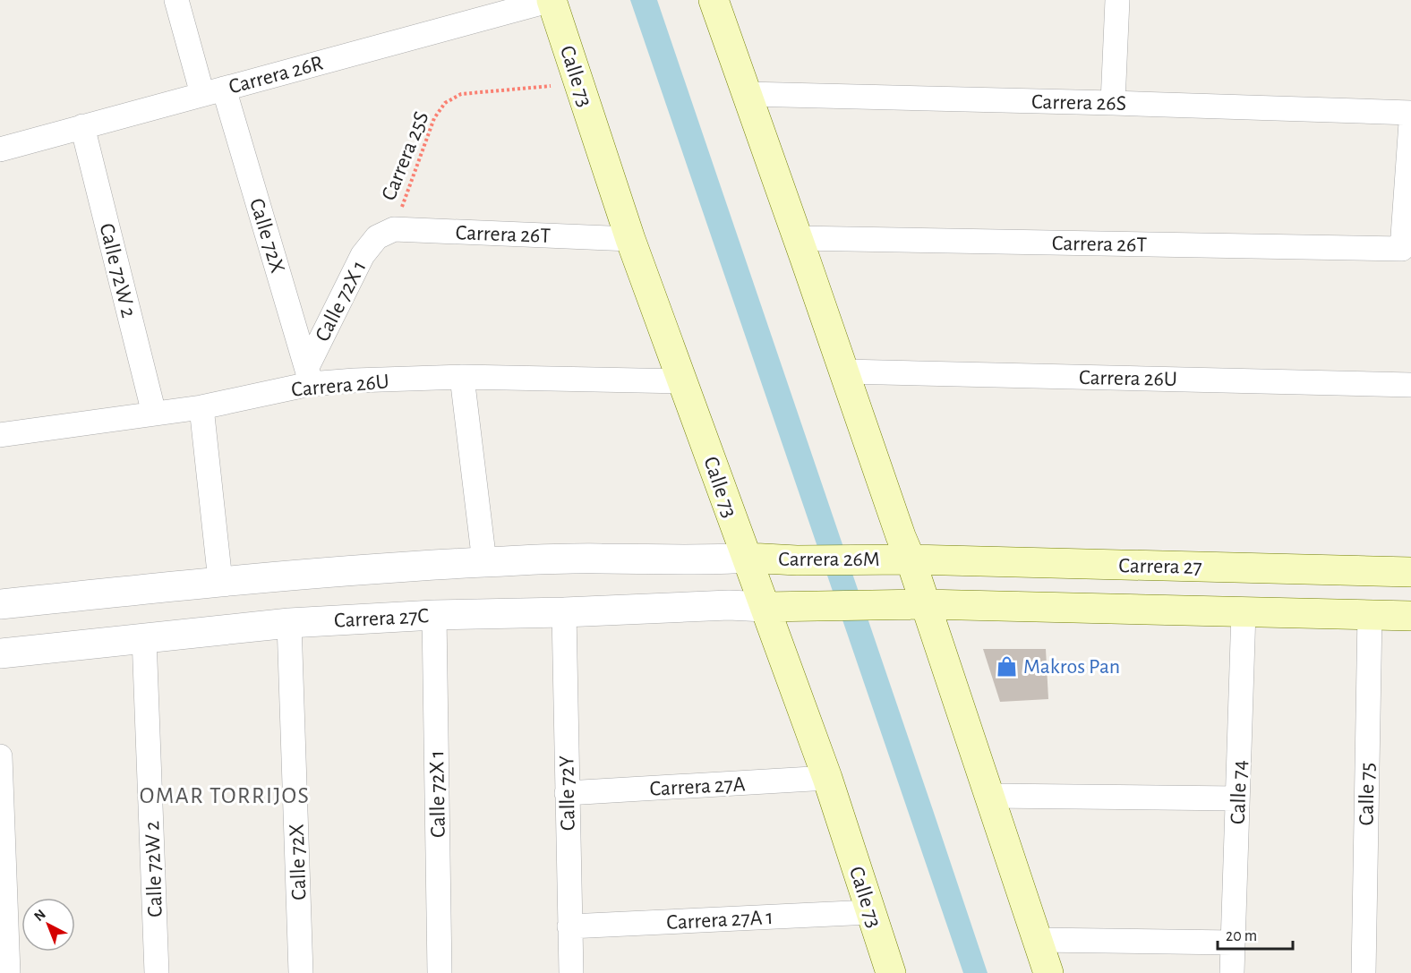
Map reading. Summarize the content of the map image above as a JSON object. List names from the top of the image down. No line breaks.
{"streets":{"main road":["Calle 73","Carrera 26M","Carrera 27"],"street":["Carrera 26R","Carrera 26S","Carrera 26T","Calle 72X","Calle 72W 2","Calle 72X 1","Carrera 26U","Carrera 27C","Carrera 27A","Calle 74","Calle 72Y","Calle 75","Carrera 27A 1"],"path":["Carrera 25S"]},"crossings":[["Carrera 26R","Calle 73"],["Carrera 26R","Calle 72X"],["Carrera 26R","Calle 72W 2"],["Calle 73","Carrera 25S"],["Calle 73","Carrera 26T"],["Calle 73","Carrera 26U"],["Calle 73","Carrera 26M"],["Calle 73","Carrera 27C"],["Calle 73","Carrera 27A"],["Calle 73","Carrera 27A 1"],["Carrera 25S","Carrera 26T"],["Carrera 25S","Calle 72X 1"],["Carrera 26T","Calle 72X 1"],["Calle 72X","Calle 72X 1"],["Calle 72X","Carrera 26U"],["Calle 72X","Carrera 27C"],["Calle 72W 2","Carrera 26U"],["Calle 72W 2","Carrera 27C"],["Calle 72X 1","Carrera 26U"],["Calle 72X 1","Carrera 27C"],["Carrera 26M","Carrera 27"],["Carrera 27","Calle 74"],["Carrera 27","Calle 75"],["Carrera 27C","Calle 72Y"],["Carrera 27A","Calle 72Y"],["Calle 72Y","Carrera 27A 1"]],"districts":["OMAR TORRIJOS"],"places":{"shop":["Makros Pan"]},"scale_bar":"20 m","north":"top left"}
